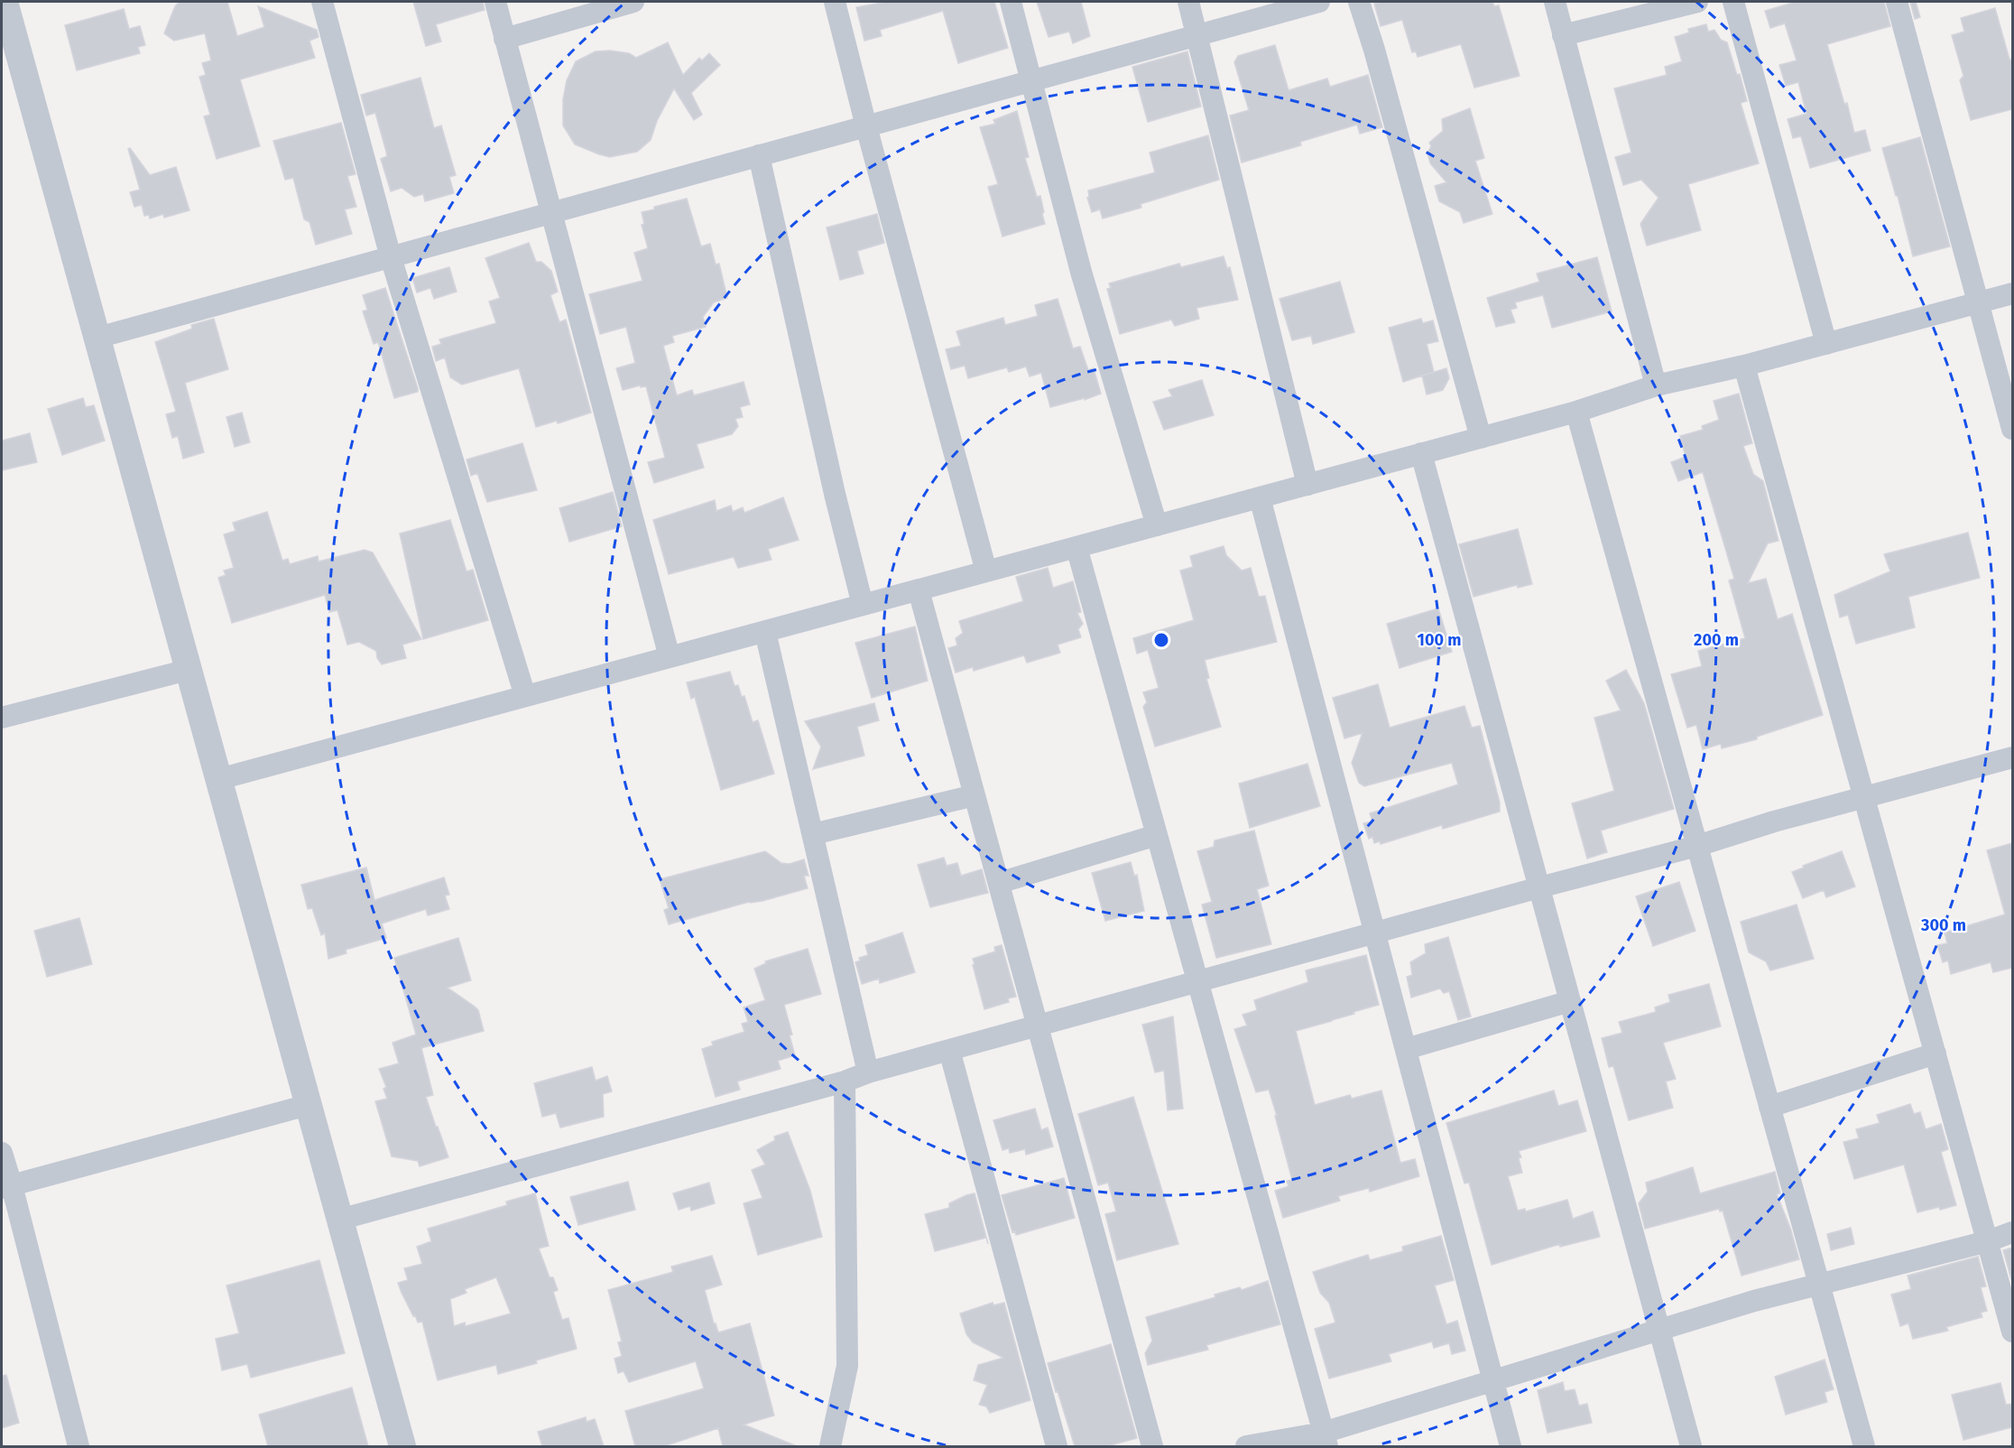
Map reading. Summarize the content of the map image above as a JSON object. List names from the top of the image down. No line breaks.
{"rings":["100 m","200 m","300 m"]}
